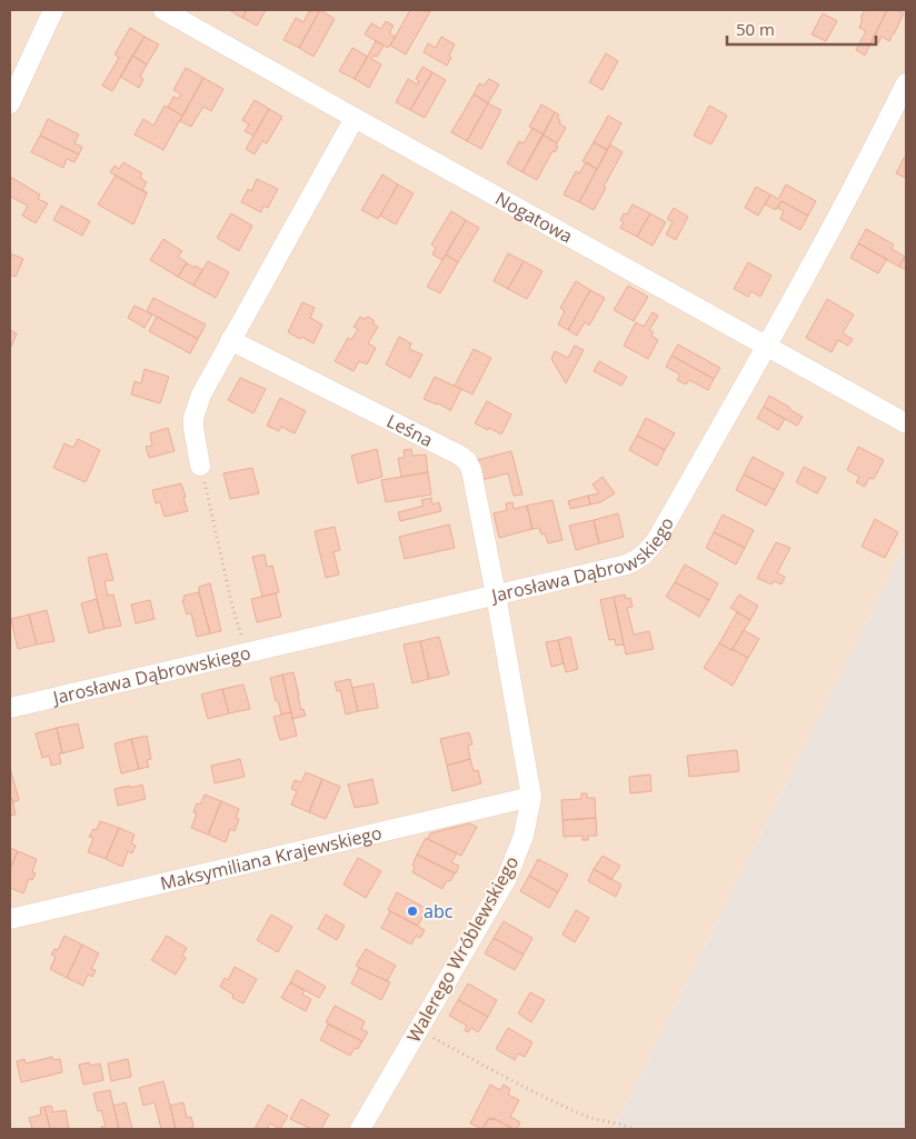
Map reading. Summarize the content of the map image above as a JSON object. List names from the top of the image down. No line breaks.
{"streets":{"street":["Nogatowa","Leśna","Jarosława Dąbrowskiego","Maksymiliana Krajewskiego","Walerego Wróblewskiego"]},"crossings":[["Nogatowa","Jarosława Dąbrowskiego"],["Leśna","Jarosława Dąbrowskiego"],["Leśna","Walerego Wróblewskiego"],["Jarosława Dąbrowskiego","Walerego Wróblewskiego"],["Maksymiliana Krajewskiego","Walerego Wróblewskiego"]],"places":["abc"],"scale_bar":"50 m"}
